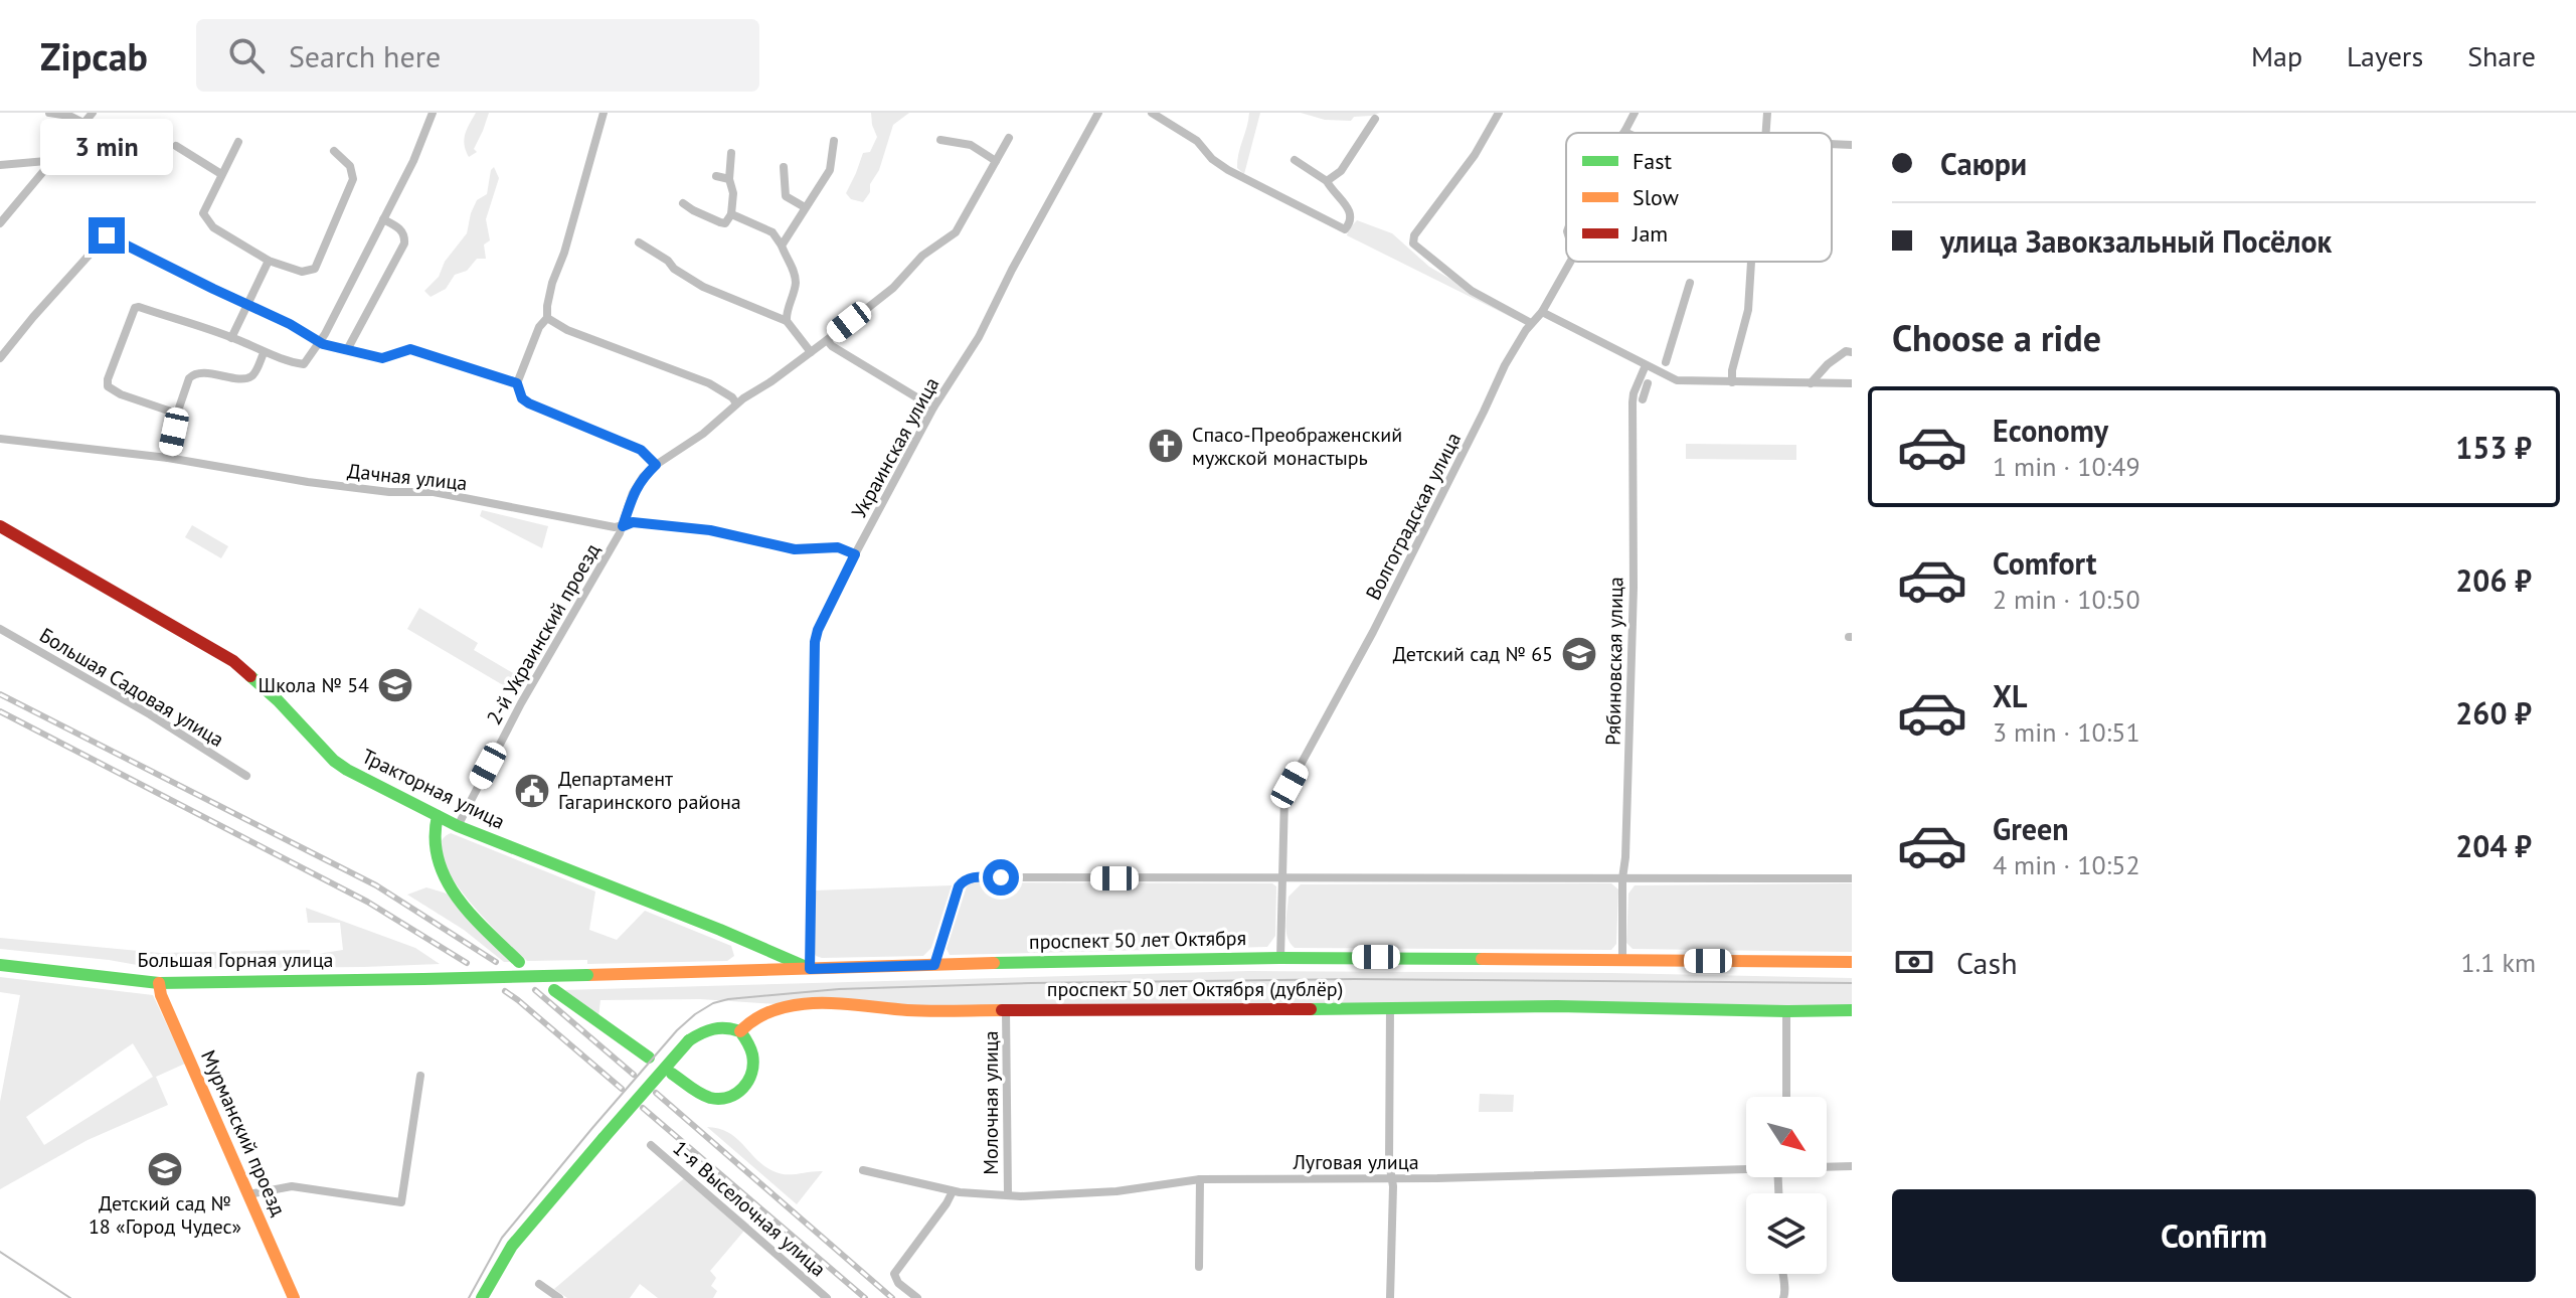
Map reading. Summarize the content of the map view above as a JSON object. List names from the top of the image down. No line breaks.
{"streets":{"main road":["Тракторная улица","проспект 50 лет Октября","Большая Горная улица","проспект 50 лет Октября (дублёр)","Мурманский проезд"],"street":["Украинская улица","Дачная улица","Волгоградская улица","2-й Украинский проезд","Рябиновская улица","Большая Садовая улица","Молочная улица","Луговая улица","1-я Выселочная улица"]},"crossings":[["Украинская улица","Дачная улица"],["Украинская улица","Тракторная улица"],["Украинская улица","проспект 50 лет Октября"],["Дачная улица","2-й Украинский проезд"],["Волгоградская улица","проспект 50 лет Октября"],["2-й Украинский проезд","Тракторная улица"],["Рябиновская улица","проспект 50 лет Октября"],["Тракторная улица","проспект 50 лет Октября"],["проспект 50 лет Октября","Большая Горная улица"],["Большая Горная улица","Мурманский проезд"],["проспект 50 лет Октября (дублёр)","Молочная улица"],["Молочная улица","Луговая улица"]],"places":{"church":["Спасо-Преображенский мужской монастырь"],"school or university":["Детский сад № 65","Школа № 54","Детский сад № 18 «Город Чудес»"],"public building":["Департамент Гагаринского района"]},"legend":["Fast","Slow","Jam"],"north":"bottom right","page":{"header":"Zipcab","search":"Search here","nav":["Map","Layers","Share"],"banner":["Саюри","улица Завокзальный Посёлок"],"bubble":"3 min","heading":"Choose a ride","list":[{"name":"Economy","note":"1 min · 10:49","value":"153 ₽"},{"name":"Comfort","note":"2 min · 10:50","value":"206 ₽"},{"name":"XL","note":"3 min · 10:51","value":"260 ₽"},{"name":"Green","note":"4 min · 10:52","value":"204 ₽"}],"pay":["Cash","1.1 km"],"buttons":"Confirm"}}
